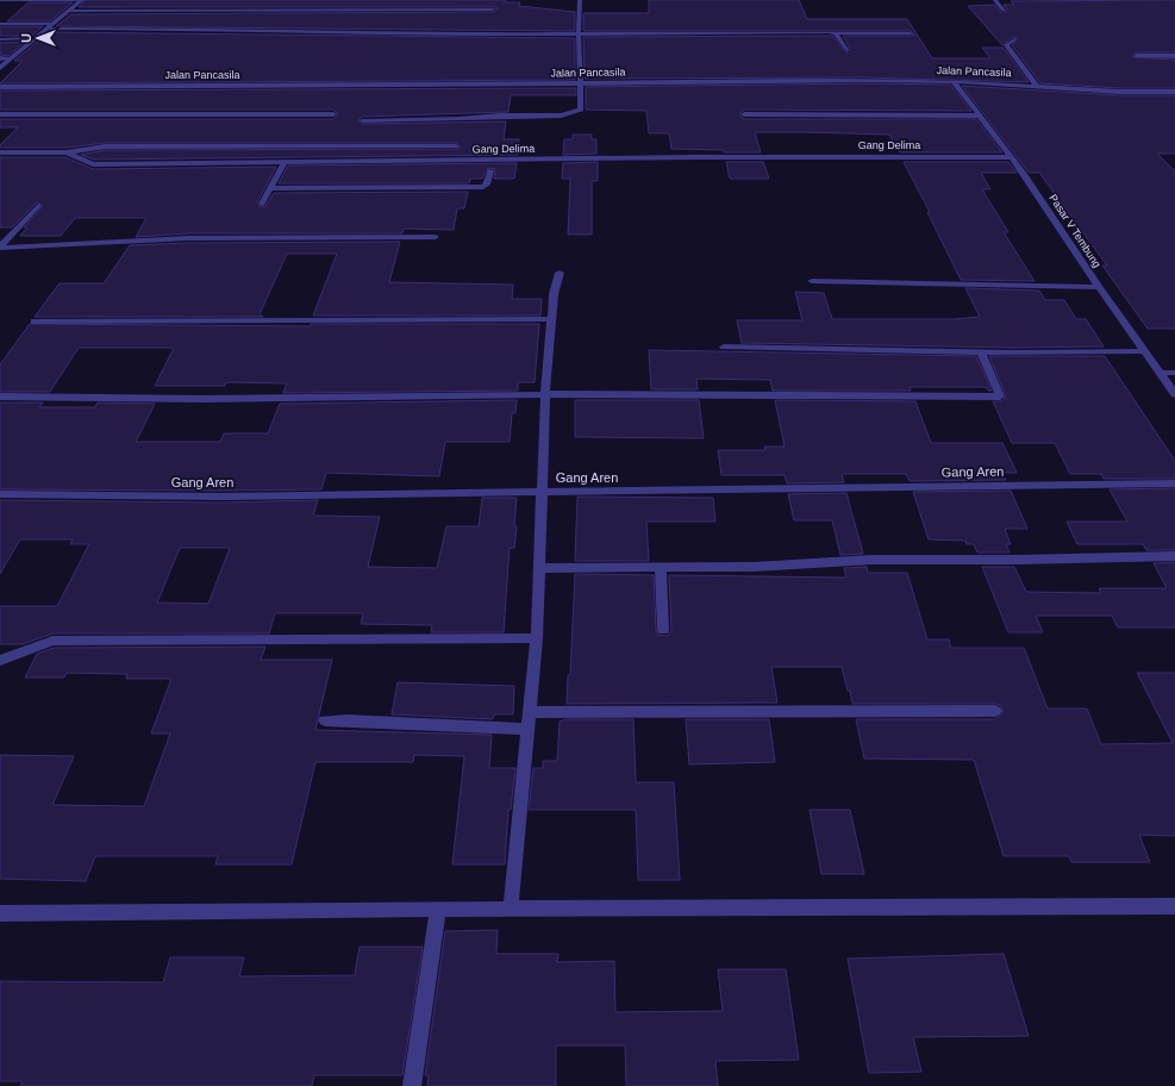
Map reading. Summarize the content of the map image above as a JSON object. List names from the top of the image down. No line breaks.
{"streets":{"street":["Jalan Pancasila","Gang Delima","Pasar V Tembung","Gang Aren"]},"crossings":[["Jalan Pancasila","Pasar V Tembung"],["Gang Delima","Pasar V Tembung"]],"north":"left"}
